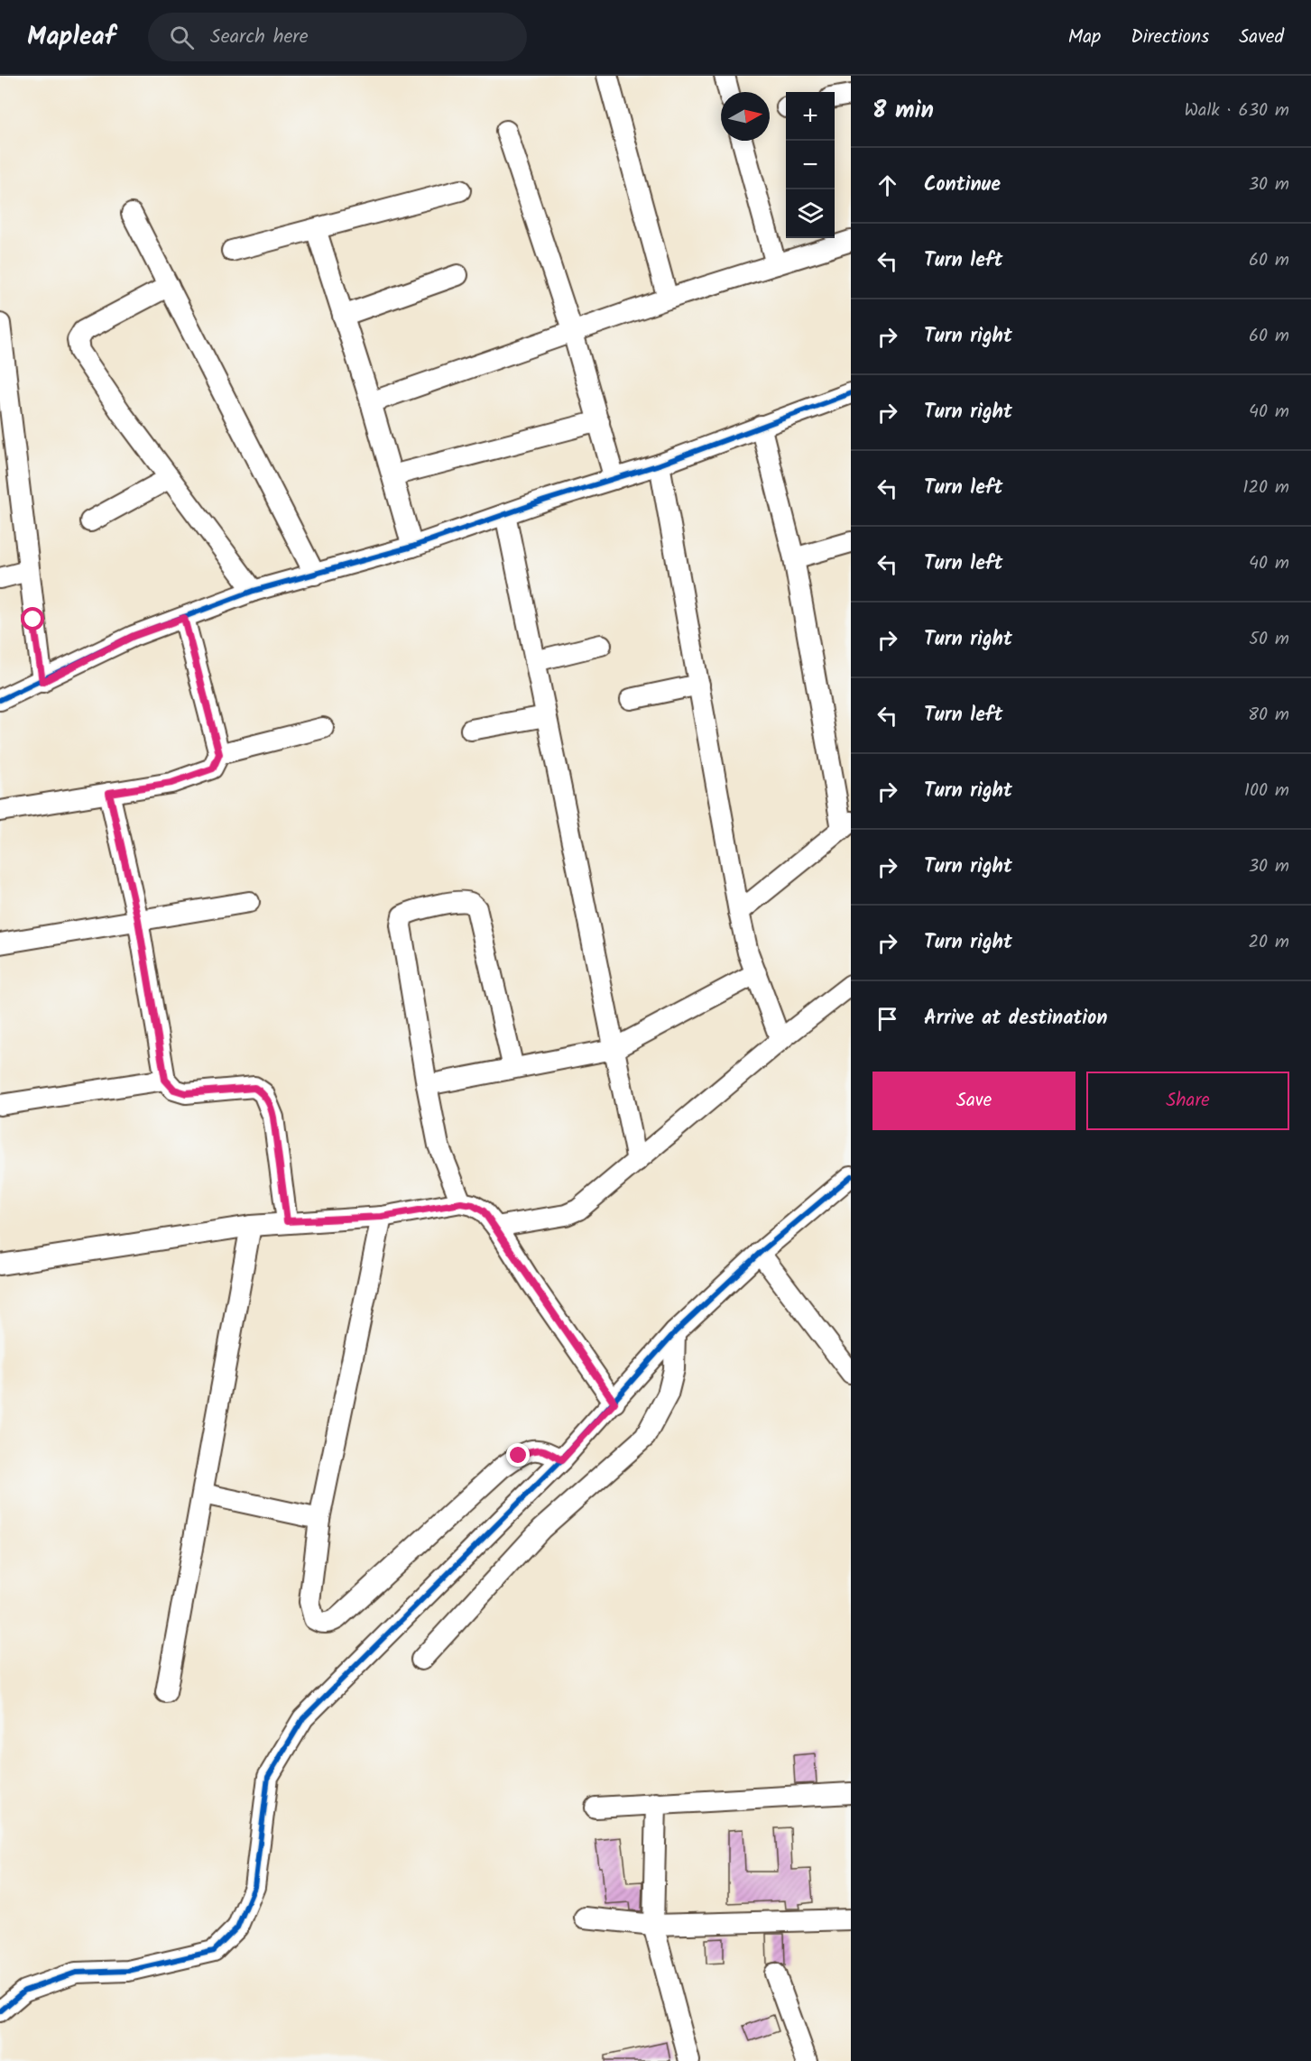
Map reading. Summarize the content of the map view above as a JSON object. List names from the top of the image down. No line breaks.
{"north":"right","page":{"header":"Mapleaf","search":"Search here","nav":["Map","Directions","Saved"],"heading":["8 min","Walk · 630 m"],"map_buttons":["+","−"],"list":[["Continue","30 m"],["Turn left","60 m"],["Turn right","60 m"],["Turn right","40 m"],["Turn left","120 m"],["Turn left","40 m"],["Turn right","50 m"],["Turn left","80 m"],["Turn right","100 m"],["Turn right","30 m"],["Turn right","20 m"],"Arrive at destination"],"buttons":["Save","Share"]}}
